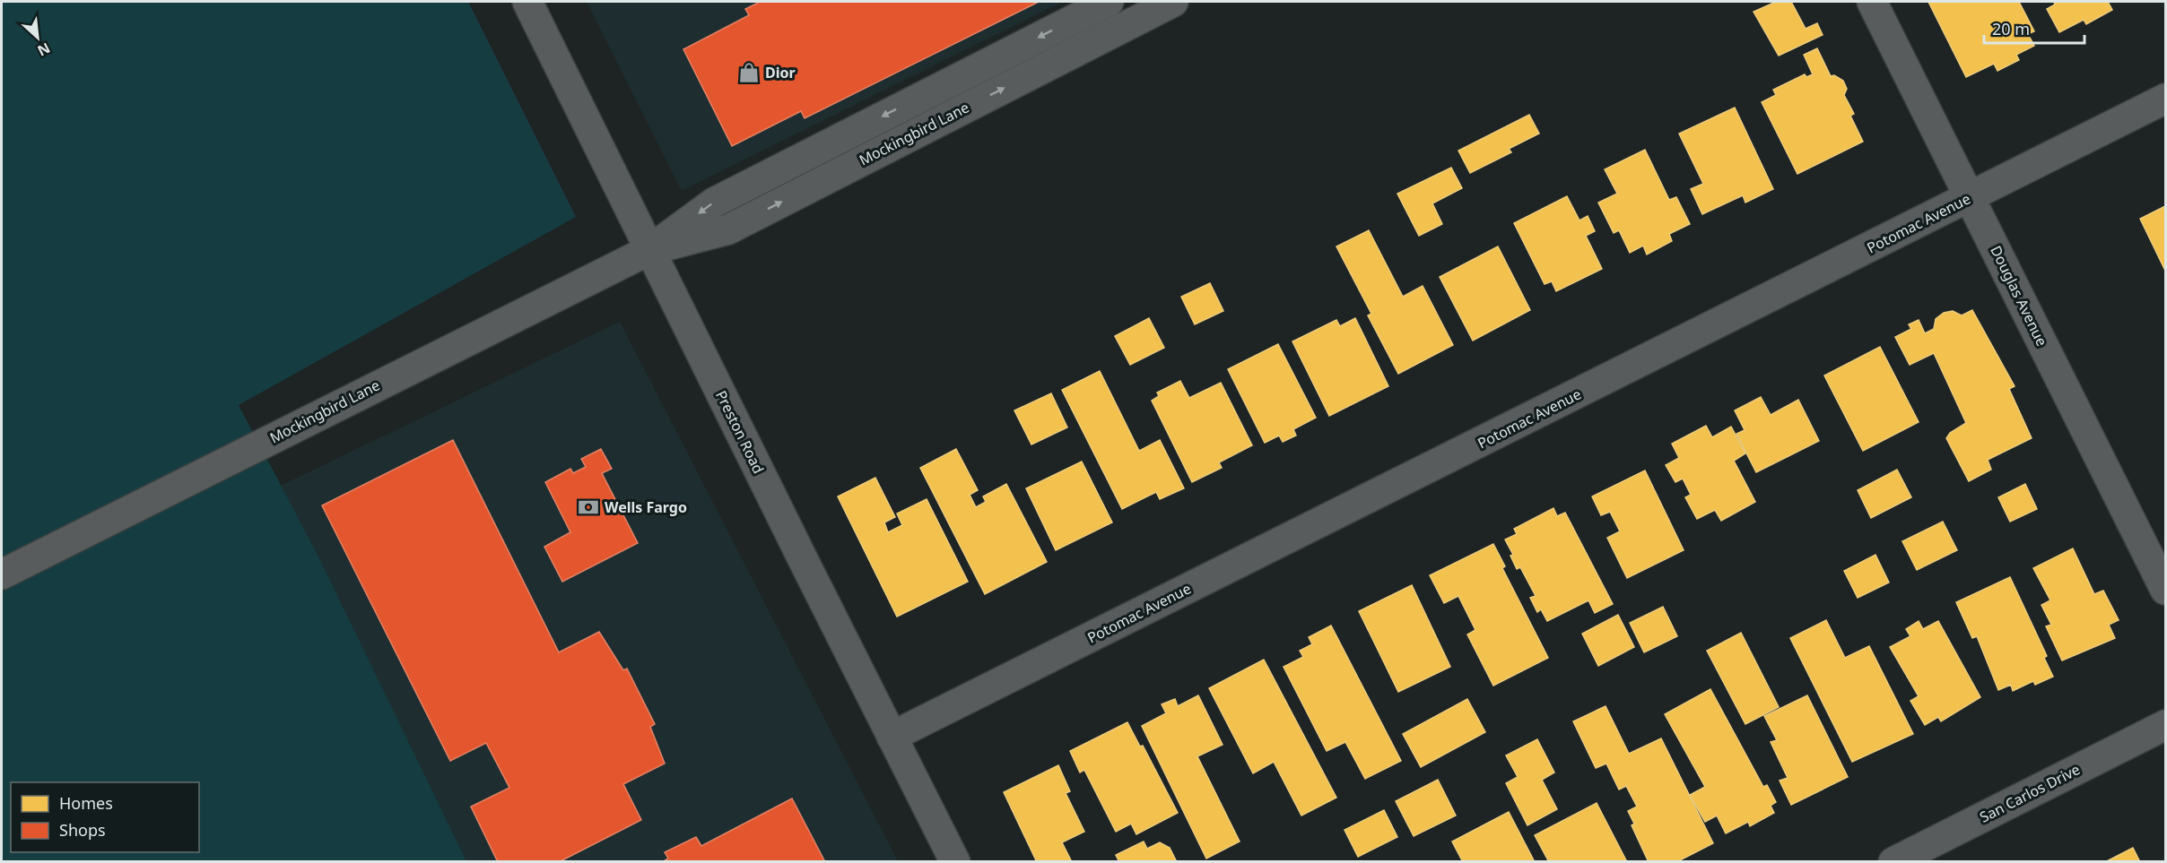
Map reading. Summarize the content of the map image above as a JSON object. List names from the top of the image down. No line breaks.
{"streets":{"main road":["Mockingbird Lane","Potomac Avenue","Douglas Avenue","Preston Road","San Carlos Drive"]},"crossings":[["Mockingbird Lane","Preston Road"],["Potomac Avenue","Douglas Avenue"],["Potomac Avenue","Preston Road"]],"places":{"shop":["Dior"],"bank":["Wells Fargo"]},"legend":["Homes","Shops"],"scale_bar":"20 m","north":"bottom right"}
